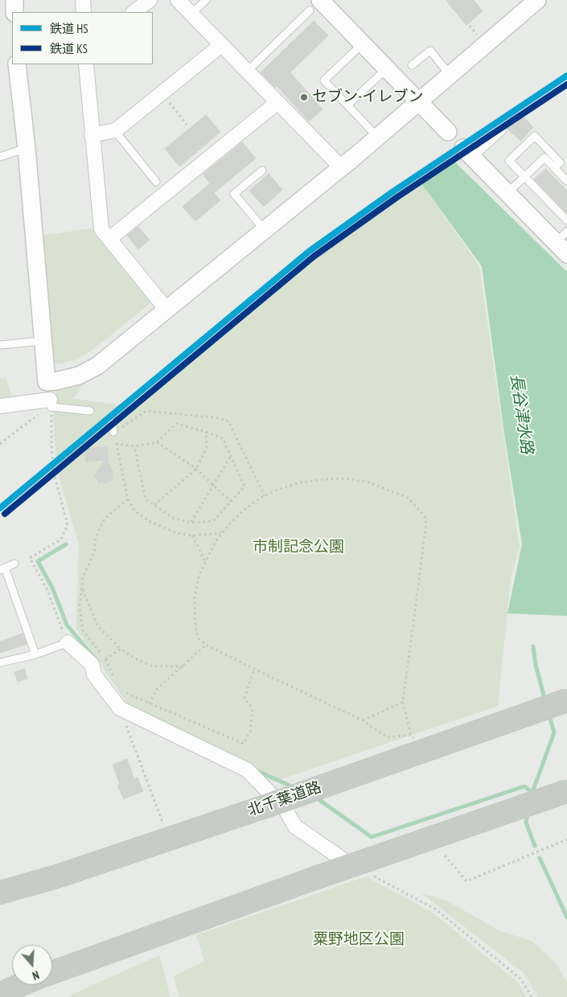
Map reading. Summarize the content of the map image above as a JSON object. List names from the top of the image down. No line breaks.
{"streets":{"highway":["北千葉道路"]},"water":["長谷津水路"],"parks":["市制記念公園","粟野地区公園"],"places":["セブン-イレブン"],"lines":["rail line HS","rail line KS"],"legend":["鉄道 HS","鉄道 KS"],"north":"bottom"}
